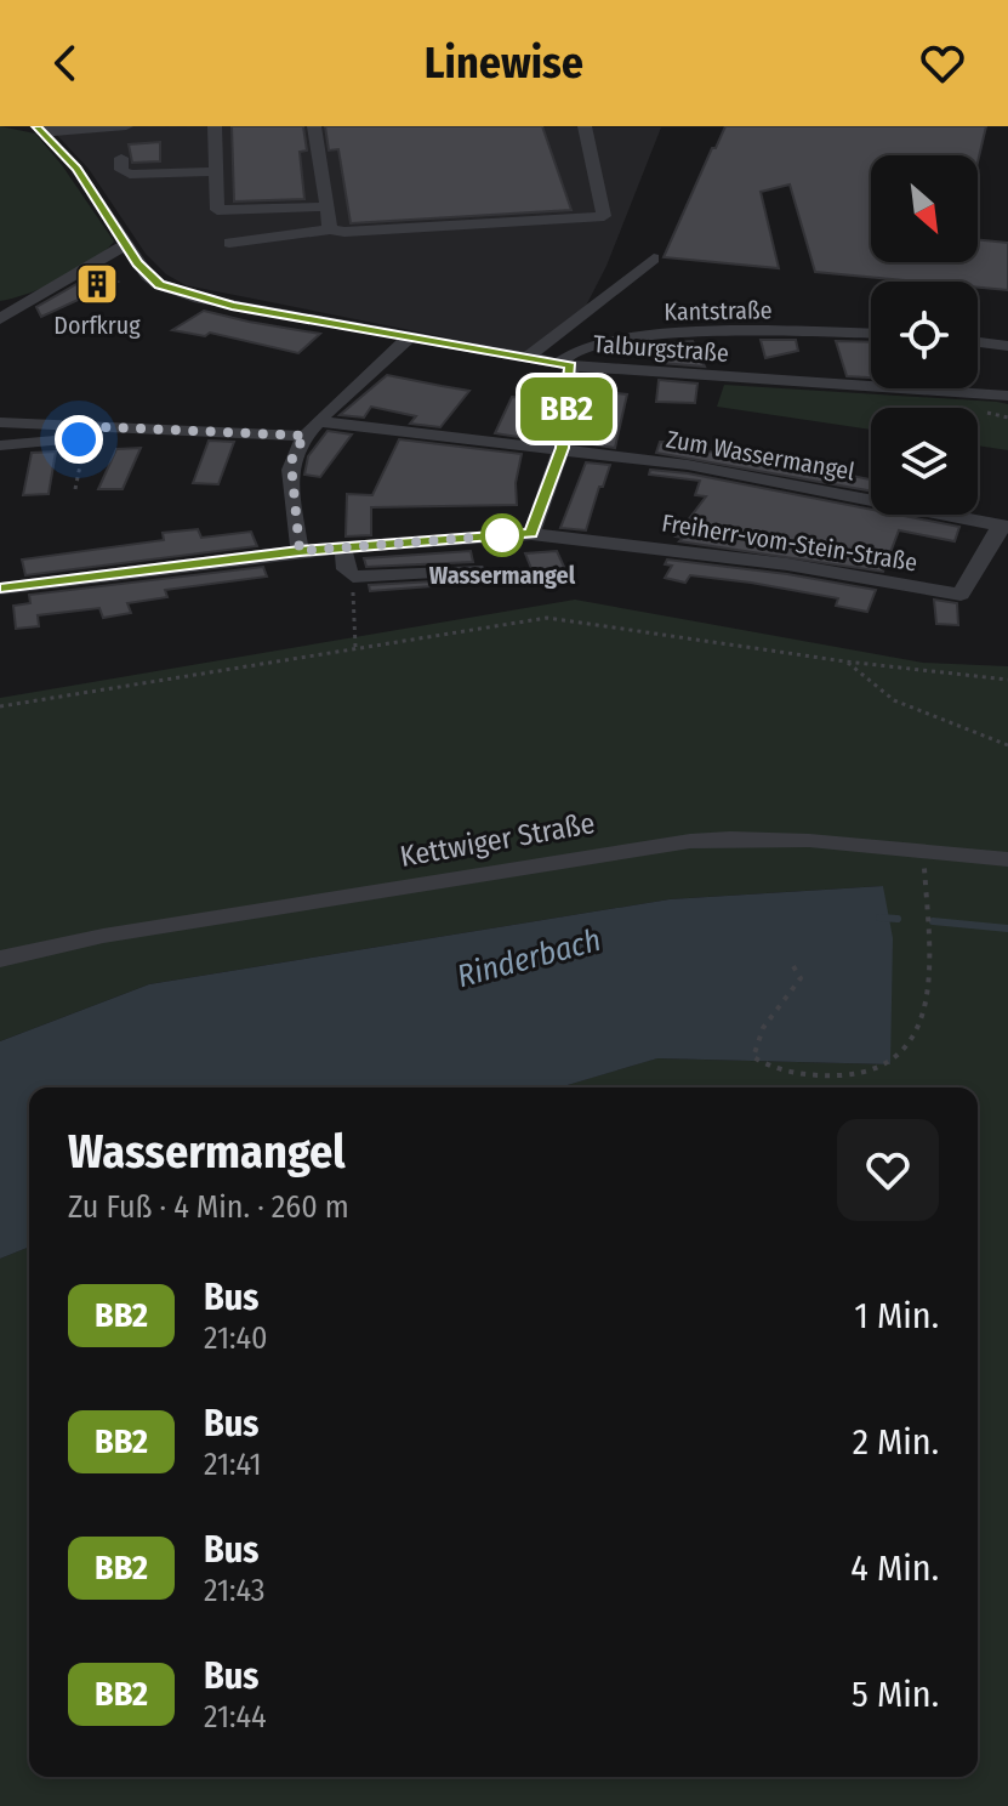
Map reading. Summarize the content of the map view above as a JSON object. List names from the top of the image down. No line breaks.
{"streets":{"street":["Kantstraße","Talburgstraße","Zum Wassermangel","Freiherr-vom-Stein-Straße","Kettwiger Straße"]},"crossings":[["Kantstraße","Talburgstraße"],["Zum Wassermangel","Freiherr-vom-Stein-Straße"]],"water":["Rinderbach"],"places":{"building":["Dorfkrug"],"other":["Wassermangel"]},"lines":["bus line BB2"],"north":"bottom right","page":{"header":"Linewise","on_map":"BB2","heading":["Wassermangel","Zu Fuß · 4 Min. · 260 m"],"list":[{"mark":"BB2","name":"Bus","note":"21:40","value":"1 Min."},{"mark":"BB2","name":"Bus","note":"21:41","value":"2 Min."},{"mark":"BB2","name":"Bus","note":"21:43","value":"4 Min."},{"mark":"BB2","name":"Bus","note":"21:44","value":"5 Min."}]}}
